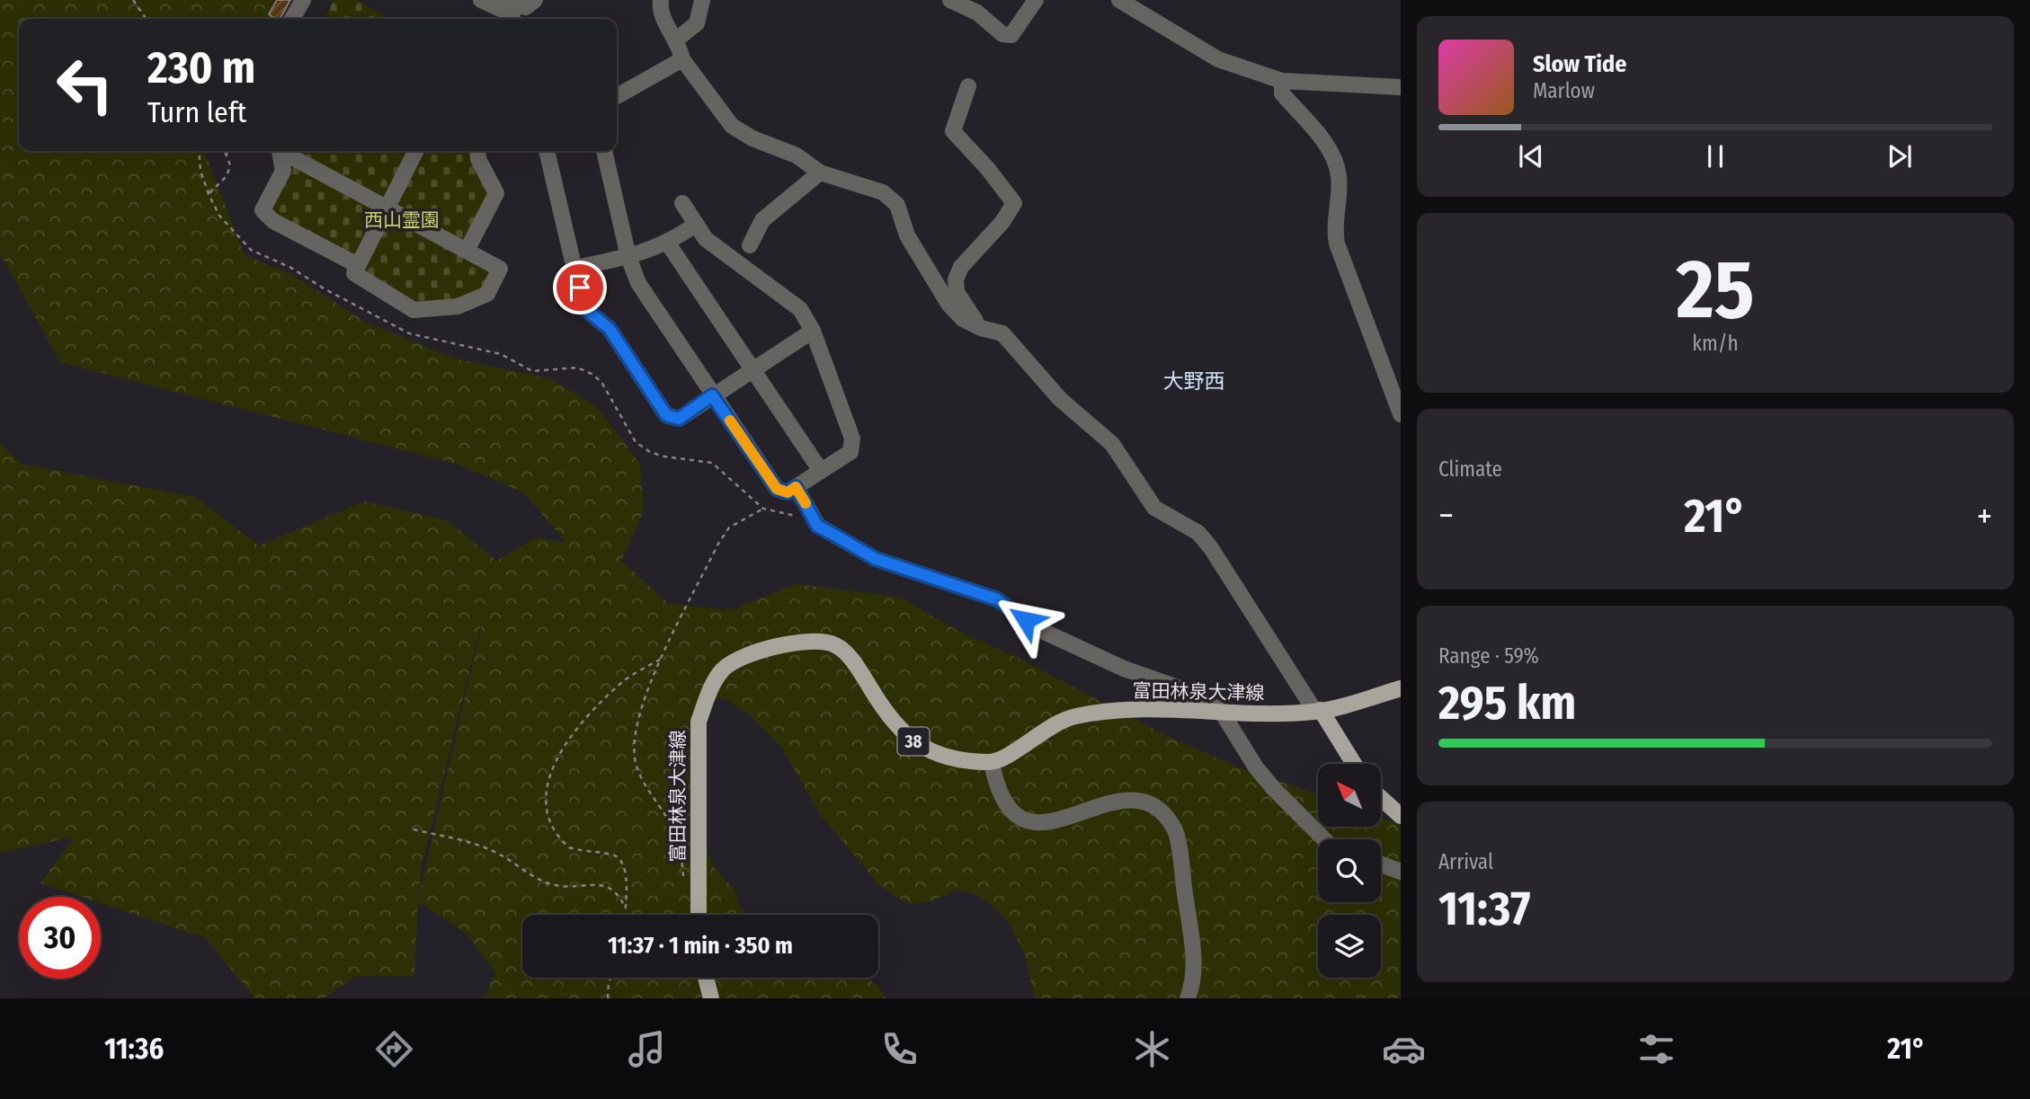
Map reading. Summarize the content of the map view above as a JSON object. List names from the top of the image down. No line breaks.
{"streets":{"main road":["富田林泉大津線","38"]},"districts":["大野西"],"parks":["西山霊園"],"north":"top left","page":{"turn":["230 m","Turn left"],"song":["Slow Tide","Marlow"],"tile":[["25","km/h"],"Climate",["Range · 59%","295 km"],["Arrival","11:37"]],"heat":["−","21°","+"],"limit":"30","trip":"11:37 · 1 min · 350 m","tabs":["11:36","21°"]}}
